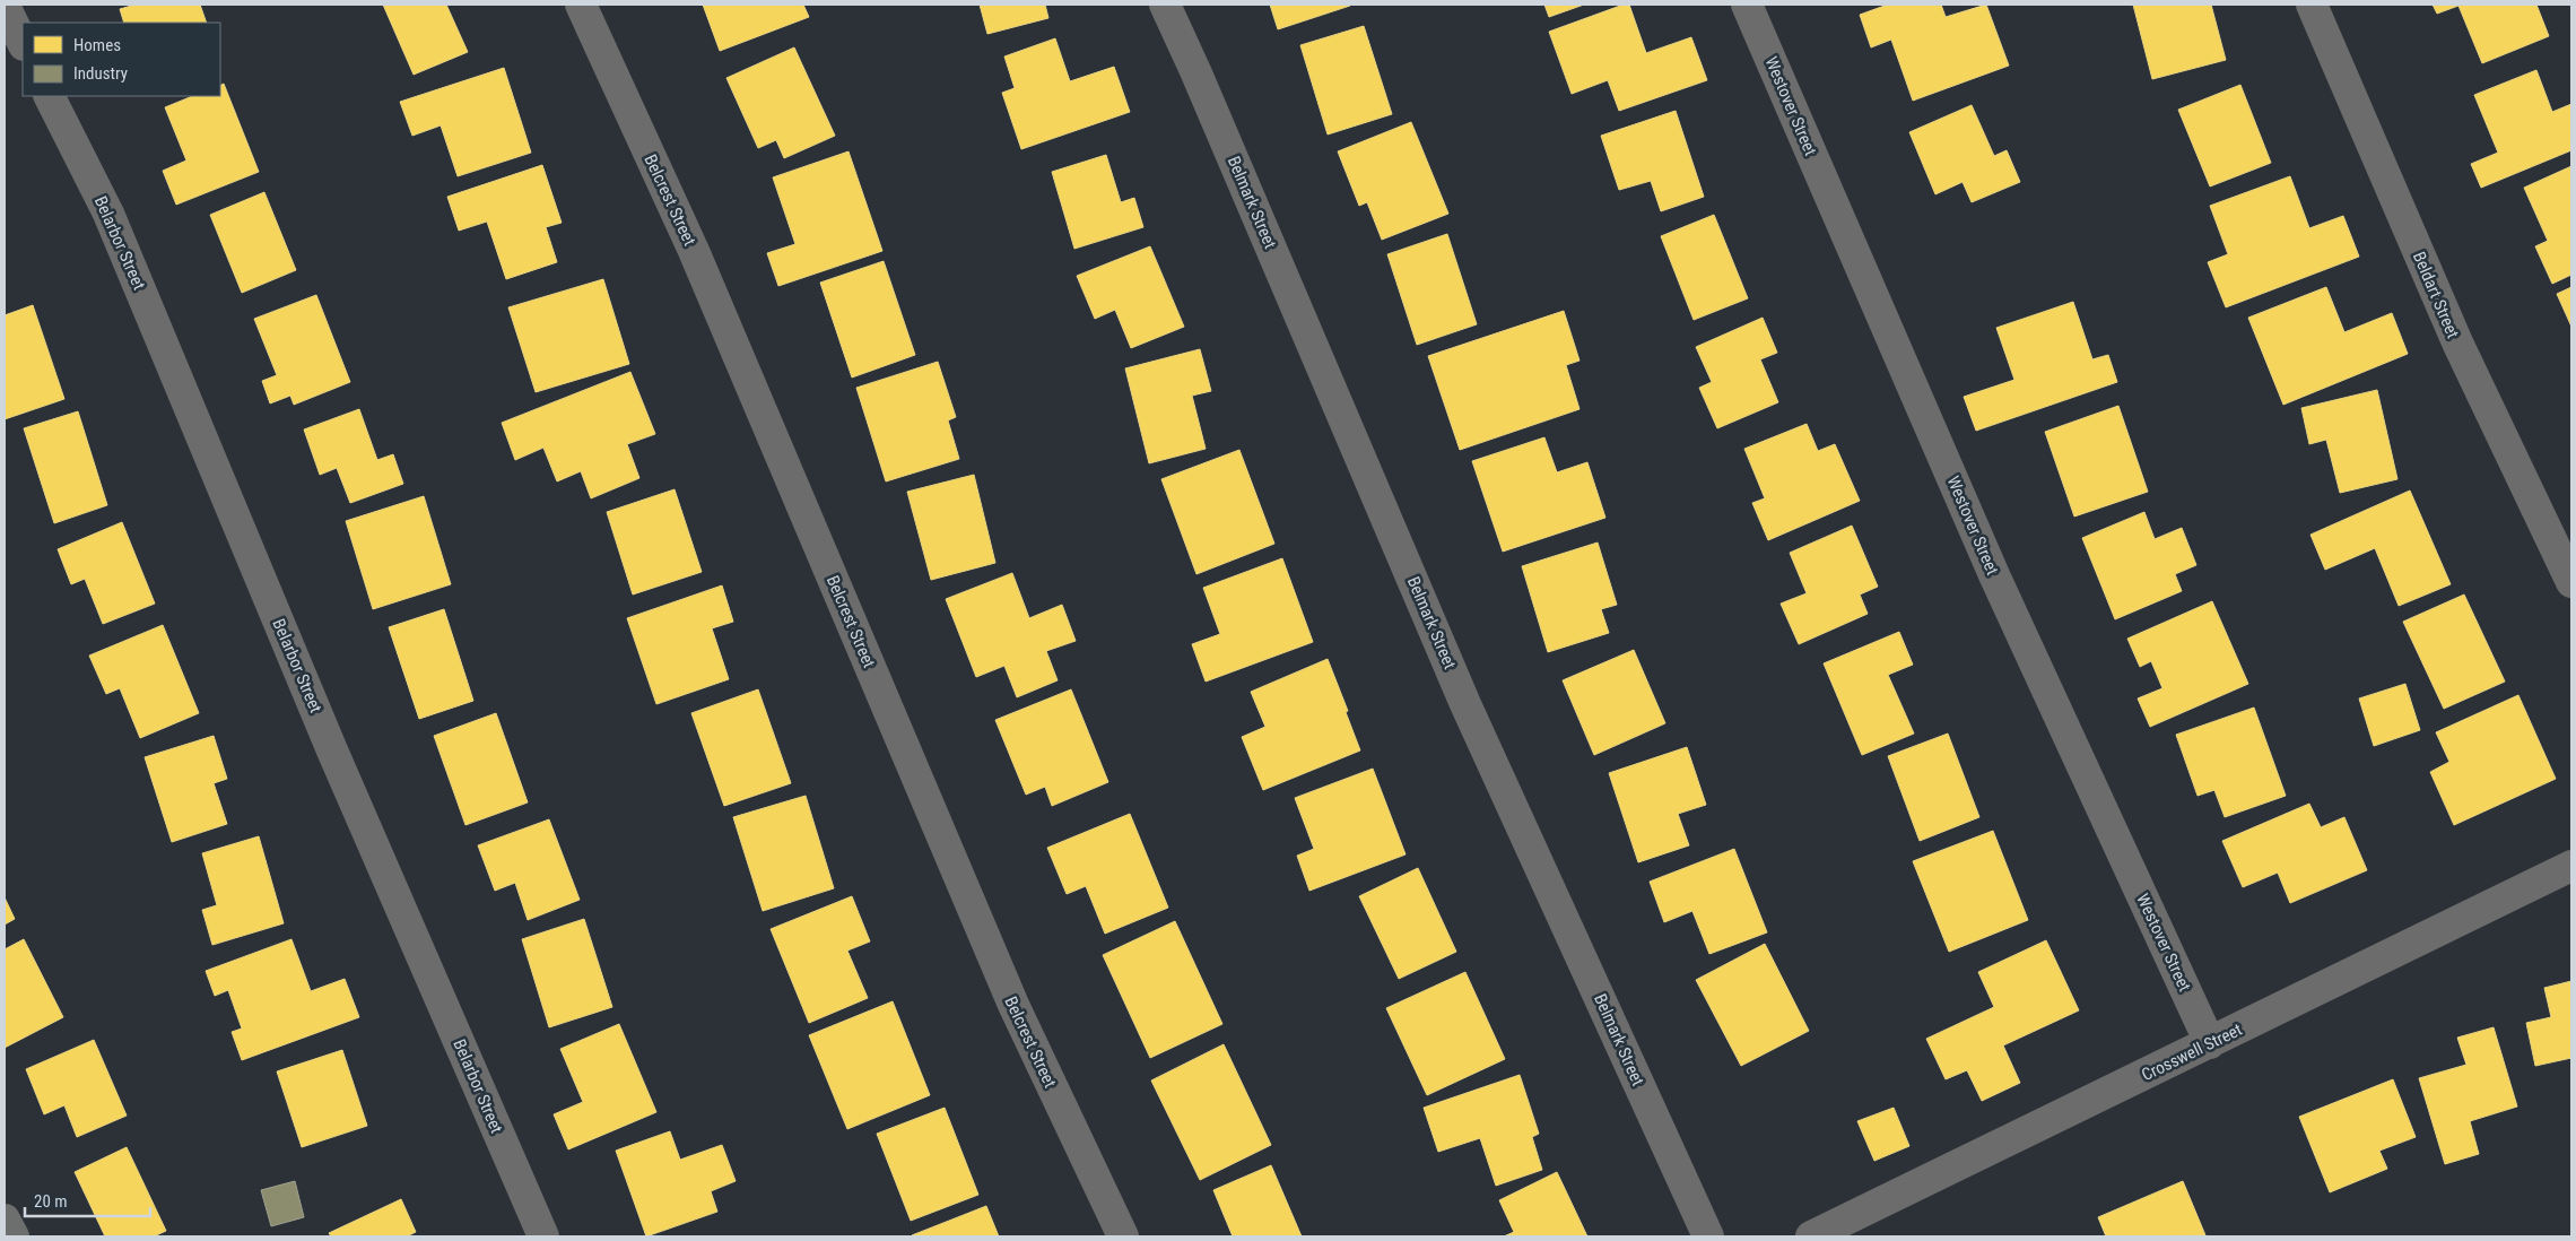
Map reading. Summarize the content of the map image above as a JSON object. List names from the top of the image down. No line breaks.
{"streets":{"street":["Westover Street","Belcrest Street","Belmark Street","Belarbor Street","Beldart Street","Crosswell Street"]},"crossings":[["Westover Street","Crosswell Street"]],"legend":["Homes","Industry"],"scale_bar":"20 m"}
